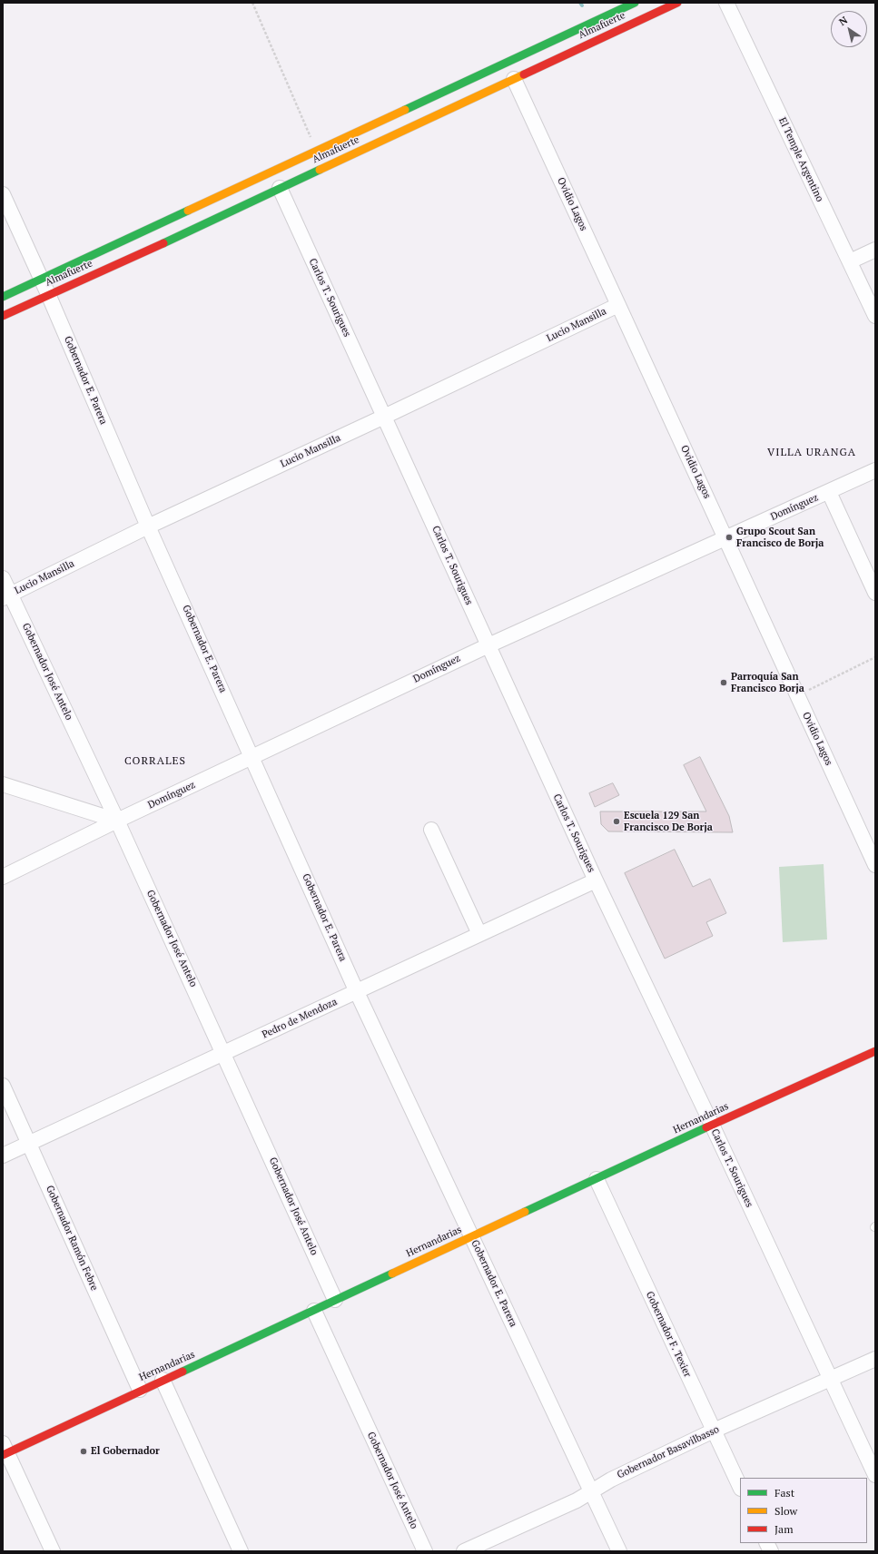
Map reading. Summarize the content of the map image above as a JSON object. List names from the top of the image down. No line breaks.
{"streets":{"main road":["Almafuerte","Hernandarias"],"street":["El Temple Argentino","Ovidio Lagos","Carlos T. Sourigues","Lucio Mansilla","Gobernador E. Parera","Domínguez","Gobernador José Antelo","Pedro de Mendoza","Gobernador Ramón Febre","Gobernador F. Texier","Gobernador Basavilbasso"]},"crossings":[["Almafuerte","Ovidio Lagos"],["Almafuerte","Carlos T. Sourigues"],["Almafuerte","Gobernador E. Parera"],["Ovidio Lagos","Lucio Mansilla"],["Ovidio Lagos","Domínguez"],["Carlos T. Sourigues","Lucio Mansilla"],["Carlos T. Sourigues","Domínguez"],["Carlos T. Sourigues","Pedro de Mendoza"],["Carlos T. Sourigues","Hernandarias"],["Carlos T. Sourigues","Gobernador Basavilbasso"],["Lucio Mansilla","Gobernador E. Parera"],["Lucio Mansilla","Gobernador José Antelo"],["Gobernador E. Parera","Domínguez"],["Gobernador E. Parera","Pedro de Mendoza"],["Gobernador E. Parera","Hernandarias"],["Gobernador E. Parera","Gobernador Basavilbasso"],["Domínguez","Gobernador José Antelo"],["Gobernador José Antelo","Pedro de Mendoza"],["Gobernador José Antelo","Hernandarias"],["Pedro de Mendoza","Gobernador Ramón Febre"],["Hernandarias","Gobernador Ramón Febre"],["Hernandarias","Gobernador F. Texier"],["Gobernador F. Texier","Gobernador Basavilbasso"]],"districts":["VILLA URANGA","CORRALES"],"places":["Grupo Scout San Francisco de Borja","Parroquía San Francisco Borja","Escuela 129 San Francisco De Borja","El Gobernador"],"legend":["Fast","Slow","Jam"],"north":"top left"}
